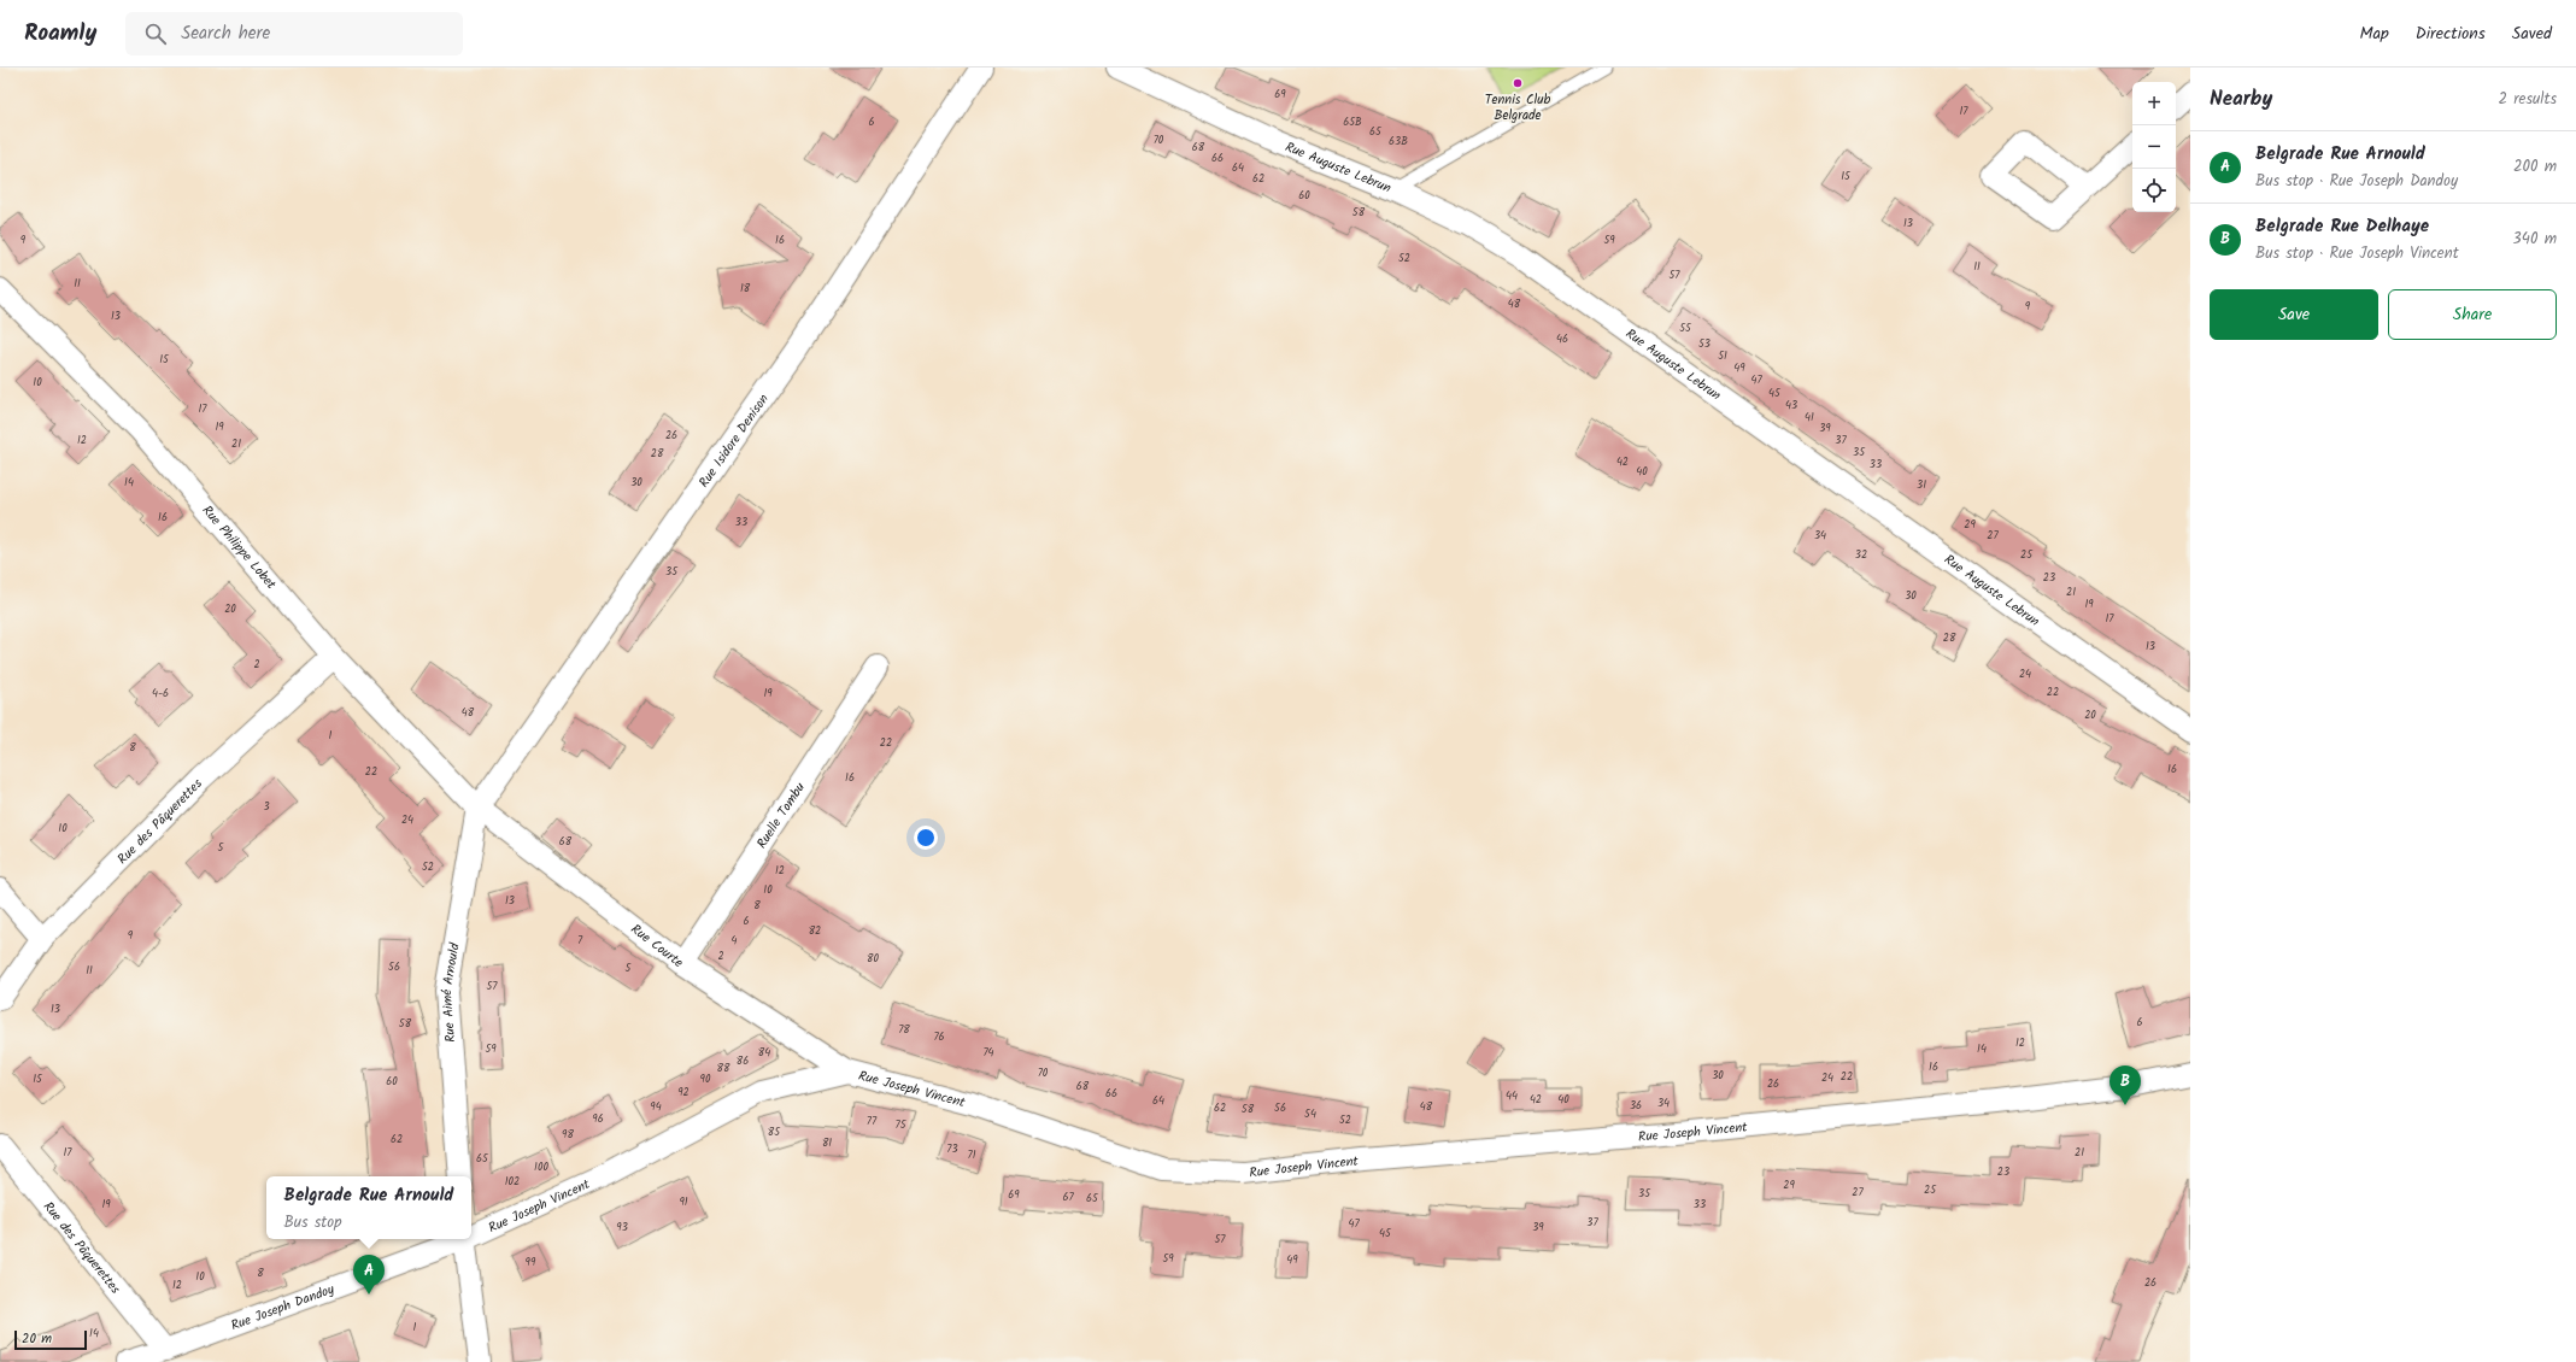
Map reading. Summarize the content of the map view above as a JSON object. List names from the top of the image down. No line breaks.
{"streets":{"street":["Rue Auguste Lebrun","Rue Isidore Denison","Rue Philippe Lobet","Ruelle Tombu","Rue des Pâquerettes","Rue Courte","Rue Aimé Arnould","Rue Joseph Vincent","Rue Joseph Dandoy"]},"crossings":[["Rue Isidore Denison","Rue Philippe Lobet"],["Rue Isidore Denison","Rue Courte"],["Rue Isidore Denison","Rue Aimé Arnould"],["Rue Philippe Lobet","Rue des Pâquerettes"],["Rue Philippe Lobet","Rue Courte"],["Rue Philippe Lobet","Rue Aimé Arnould"],["Ruelle Tombu","Rue Courte"],["Rue des Pâquerettes","Rue Joseph Dandoy"],["Rue Courte","Rue Aimé Arnould"],["Rue Courte","Rue Joseph Vincent"]],"places":["Tennis Club Belgrade"],"house_numbers":["69","17","6","65B","65","70","63B","68","66","64","15","62","60","58","13","9","16","59","52","11","57","11","18","48","9","13","55","46","53","51","15","49","47","10","45","43","17","41","19","39","26","12","37","21","35","28","42","33","40","14","30","31","16","33","29","34","27","32","25","35","23","21","30","19","20","17","28","13","2","24","22","4-6","19","48","20","1","22","8","16","22","16","3","24","10","68","5","52","12","10","13","8","6","82","9","7","4","2","80","56","5","11","57","13","6","58","78","76","12","59","14","84","74","86","16","88","70","30","22","24","15","90","60","26","68","92","66","44","42","40","64","34","36","94","48","62","56","58","54","96","52","77","75","85","98","62","81","73","17","21","71","65","100","23","102","29","25","27","35","69","67","65","91","19","33","37","47","93","39","45","57","59","49","99","8","10","26","12","1","14"],"scale_bar":"20 m","page":{"header":"Roamly","search":"Search here","nav":["Map","Directions","Saved"],"heading":["Nearby","2 results"],"map_buttons":["+","−"],"list":[{"mark":"A","name":"Belgrade Rue Arnould","note":"Bus stop · Rue Joseph Dandoy","value":"200 m"},{"mark":"B","name":"Belgrade Rue Delhaye","note":"Bus stop · Rue Joseph Vincent","value":"340 m"}],"buttons":["Save","Share"],"pins":["B","A"],"popup":["Belgrade Rue Arnould","Bus stop"],"scale":"20 m"}}
